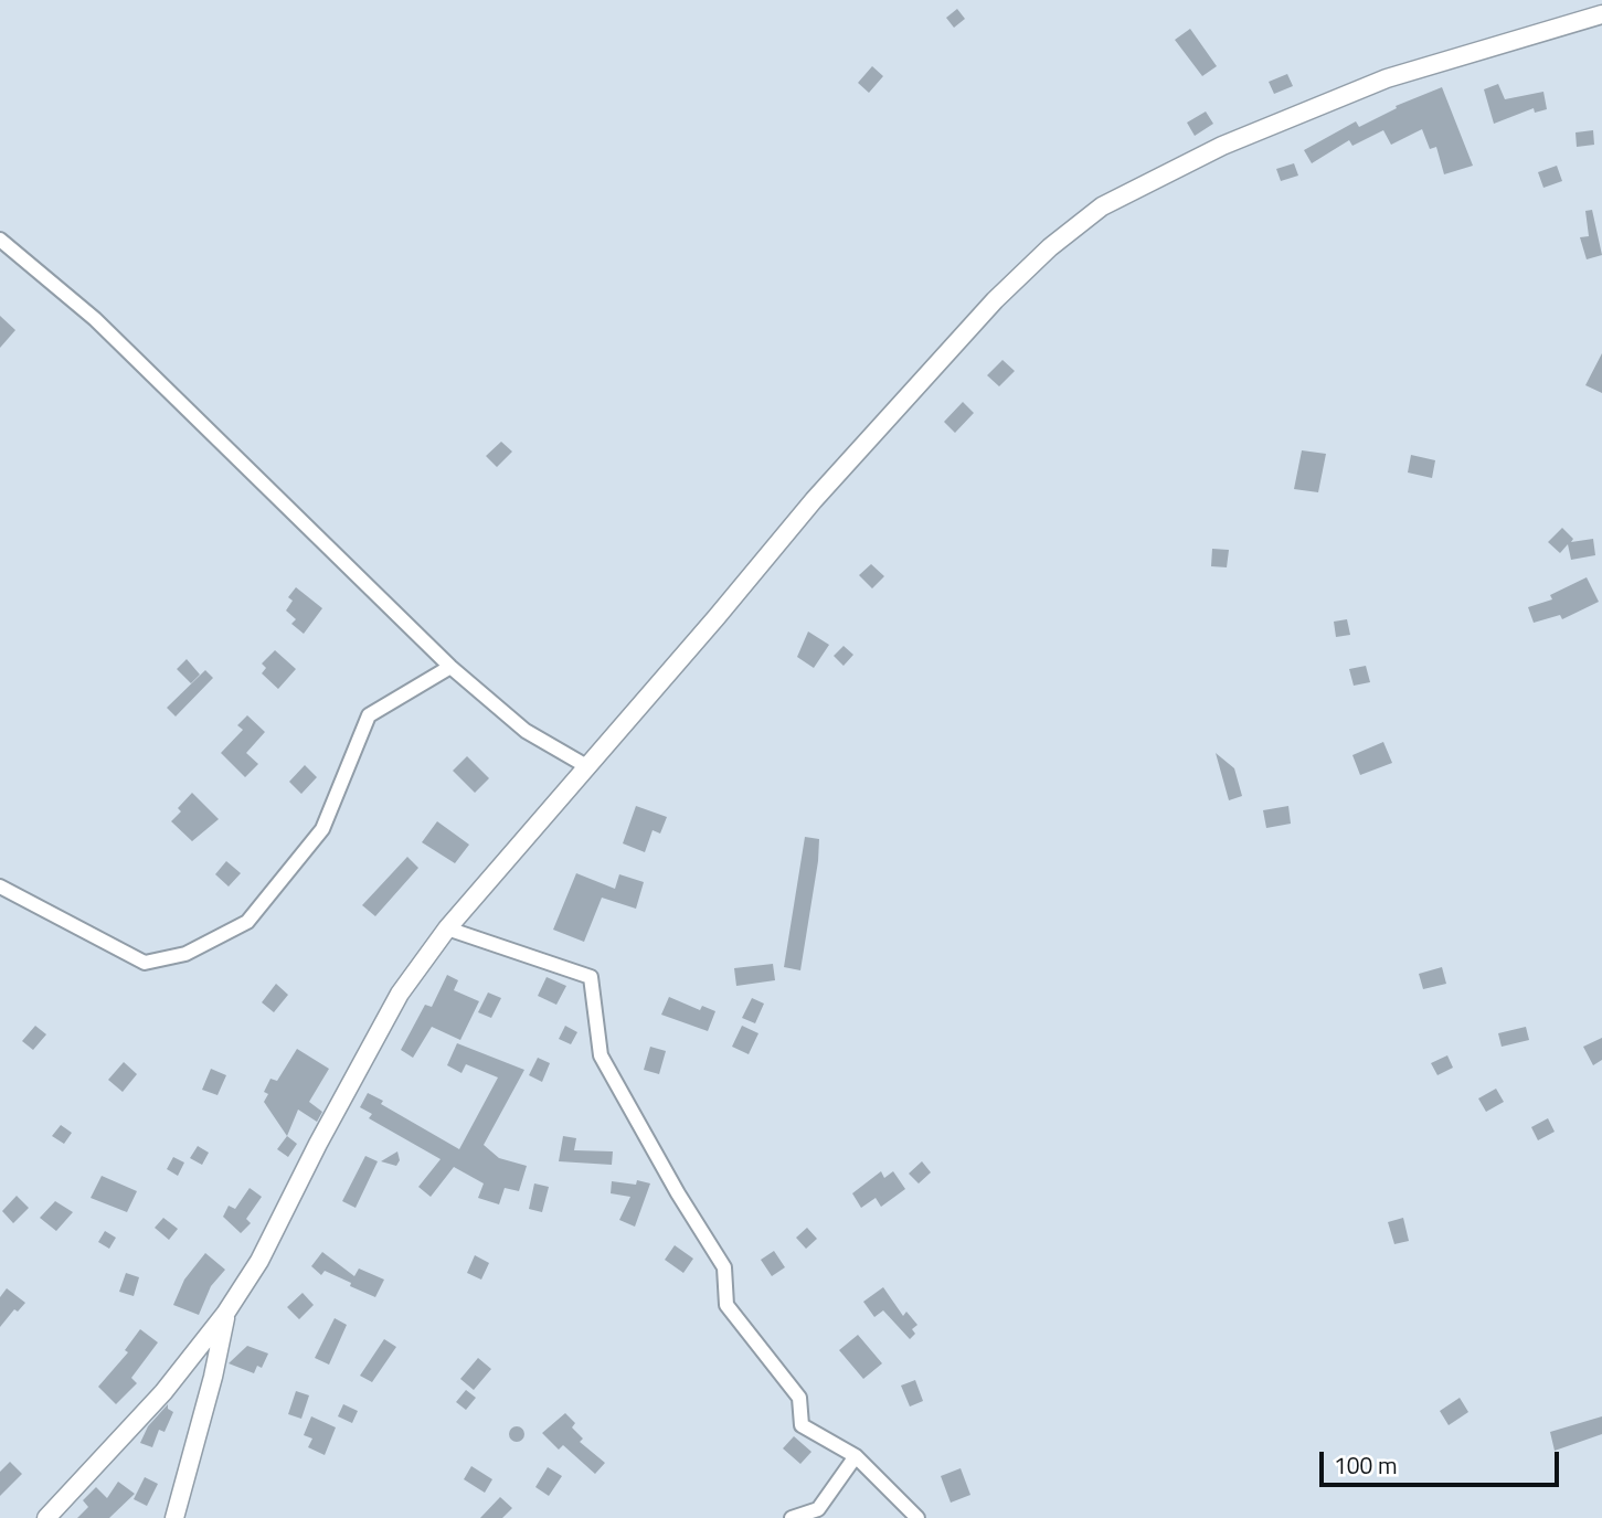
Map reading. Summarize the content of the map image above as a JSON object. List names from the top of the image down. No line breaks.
{"scale_bar":"100 m"}
